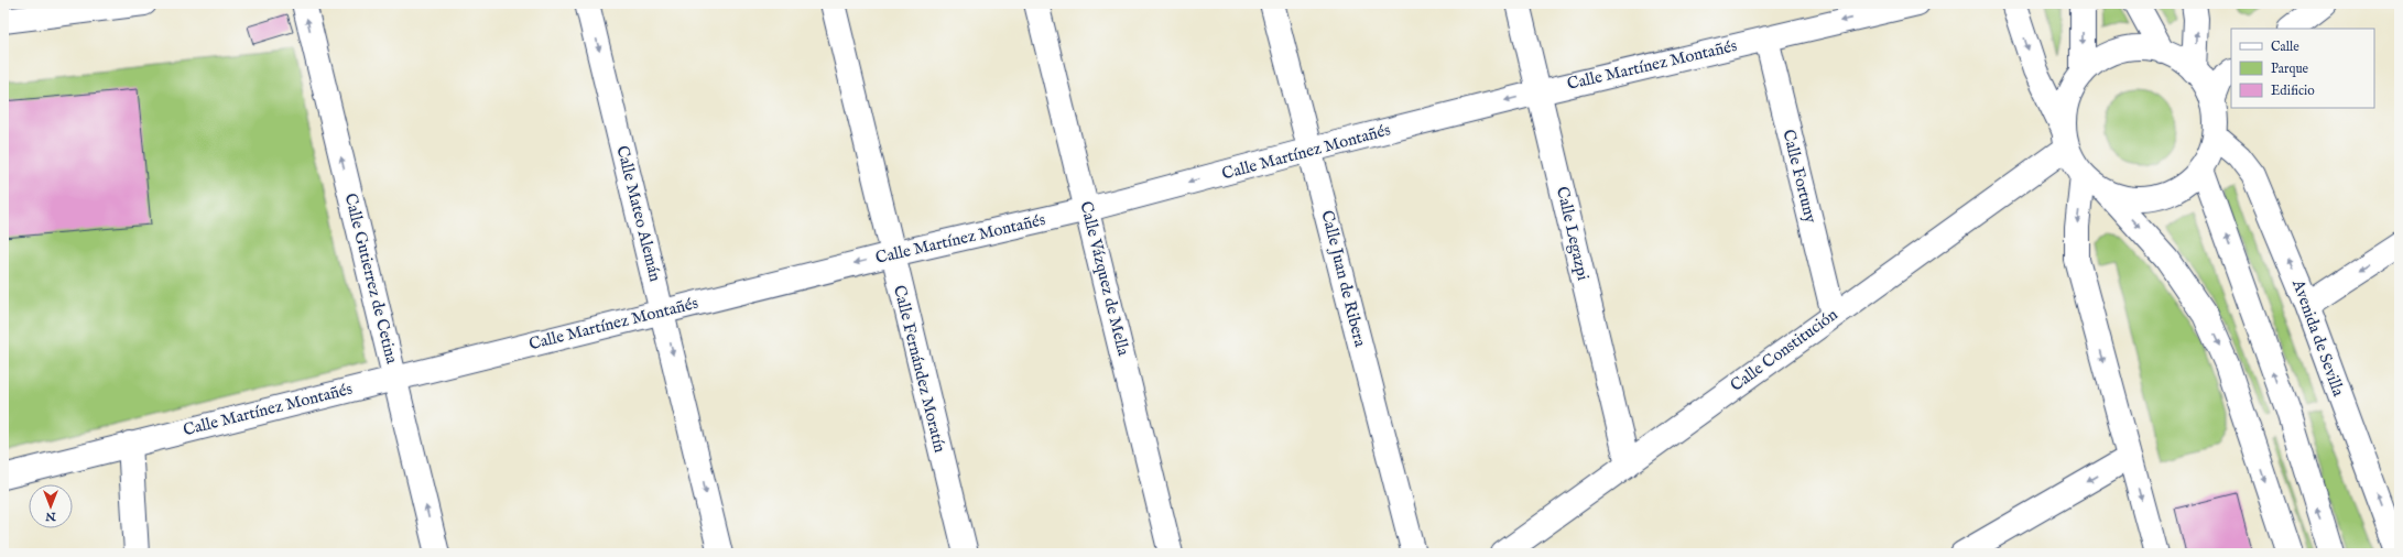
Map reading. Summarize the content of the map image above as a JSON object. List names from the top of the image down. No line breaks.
{"streets":{"street":["Calle Martínez Montañés","Calle Fortuny","Calle Mateo Alemán","Calle Legazpi","Calle Gutierrez de Cetina","Calle Vázquez de Mella","Calle Juan de Ribera","Avenida de Sevilla","Calle Constitución","Calle Fernández Moratín"]},"crossings":[["Calle Martínez Montañés","Calle Fortuny"],["Calle Martínez Montañés","Calle Mateo Alemán"],["Calle Martínez Montañés","Calle Legazpi"],["Calle Martínez Montañés","Calle Gutierrez de Cetina"],["Calle Martínez Montañés","Calle Vázquez de Mella"],["Calle Martínez Montañés","Calle Juan de Ribera"],["Calle Martínez Montañés","Calle Fernández Moratín"],["Calle Fortuny","Calle Constitución"],["Calle Legazpi","Calle Constitución"],["Avenida de Sevilla","Calle Constitución"]],"one_way":["Calle Martínez Montañés","Calle Mateo Alemán","Calle Gutierrez de Cetina"],"legend":["Calle","Parque","Edificio"],"north":"bottom"}
